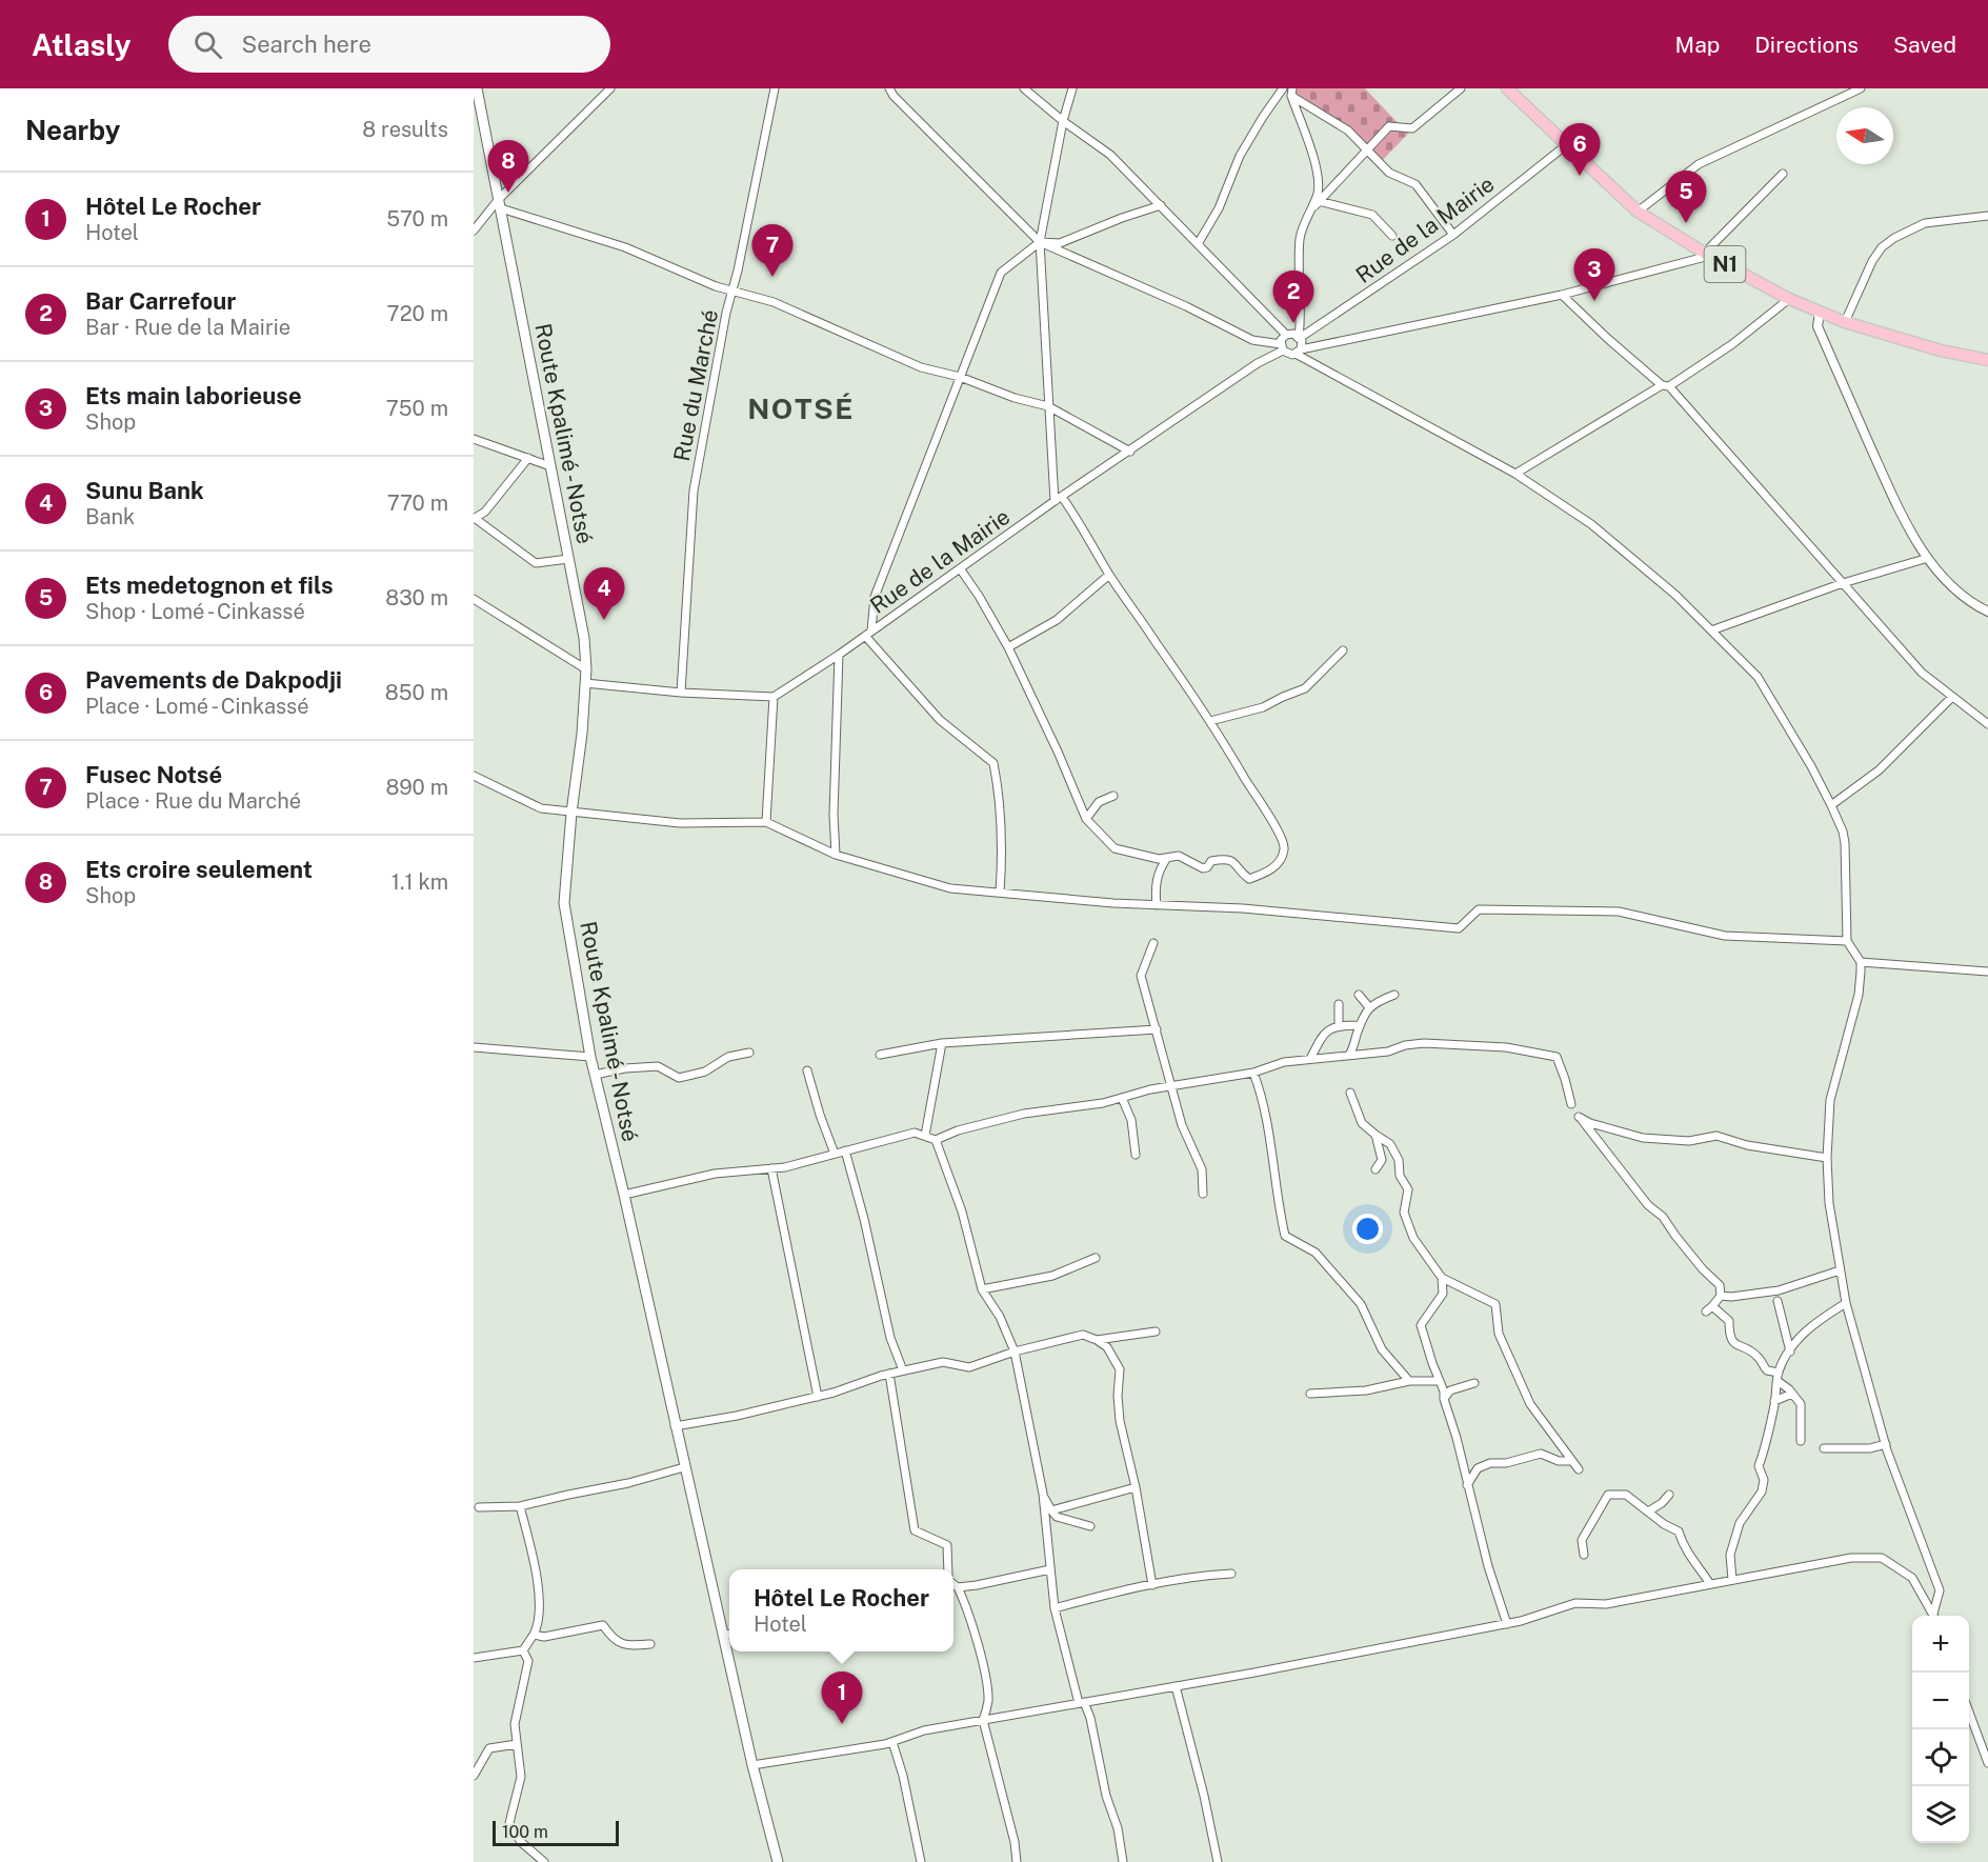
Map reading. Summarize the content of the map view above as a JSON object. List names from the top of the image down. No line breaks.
{"streets":{"highway":["N1"],"main road":["Route Kpalimé - Notsé"],"street":["Rue de la Mairie","Rue du Marché"]},"crossings":[["Rue de la Mairie","N1"]],"districts":["NOTSÉ"],"scale_bar":"100 m","north":"left","page":{"header":"Atlasly","search":"Search here","nav":["Map","Directions","Saved"],"heading":["Nearby","8 results"],"pins":["6","8","5","7","3","2","4","1"],"list":[{"mark":"1","name":"Hôtel Le Rocher","note":"Hotel","value":"570 m"},{"mark":"2","name":"Bar Carrefour","note":"Bar · Rue de la Mairie","value":"720 m"},{"mark":"3","name":"Ets main laborieuse","note":"Shop","value":"750 m"},{"mark":"4","name":"Sunu Bank","note":"Bank","value":"770 m"},{"mark":"5","name":"Ets medetognon et fils","note":"Shop · Lomé - Cinkassé","value":"830 m"},{"mark":"6","name":"Pavements de Dakpodji","note":"Place · Lomé - Cinkassé","value":"850 m"},{"mark":"7","name":"Fusec Notsé","note":"Place · Rue du Marché","value":"890 m"},{"mark":"8","name":"Ets croire seulement","note":"Shop","value":"1.1 km"}],"popup":["Hôtel Le Rocher","Hotel"],"map_buttons":["+","−"],"scale":"100 m"}}
